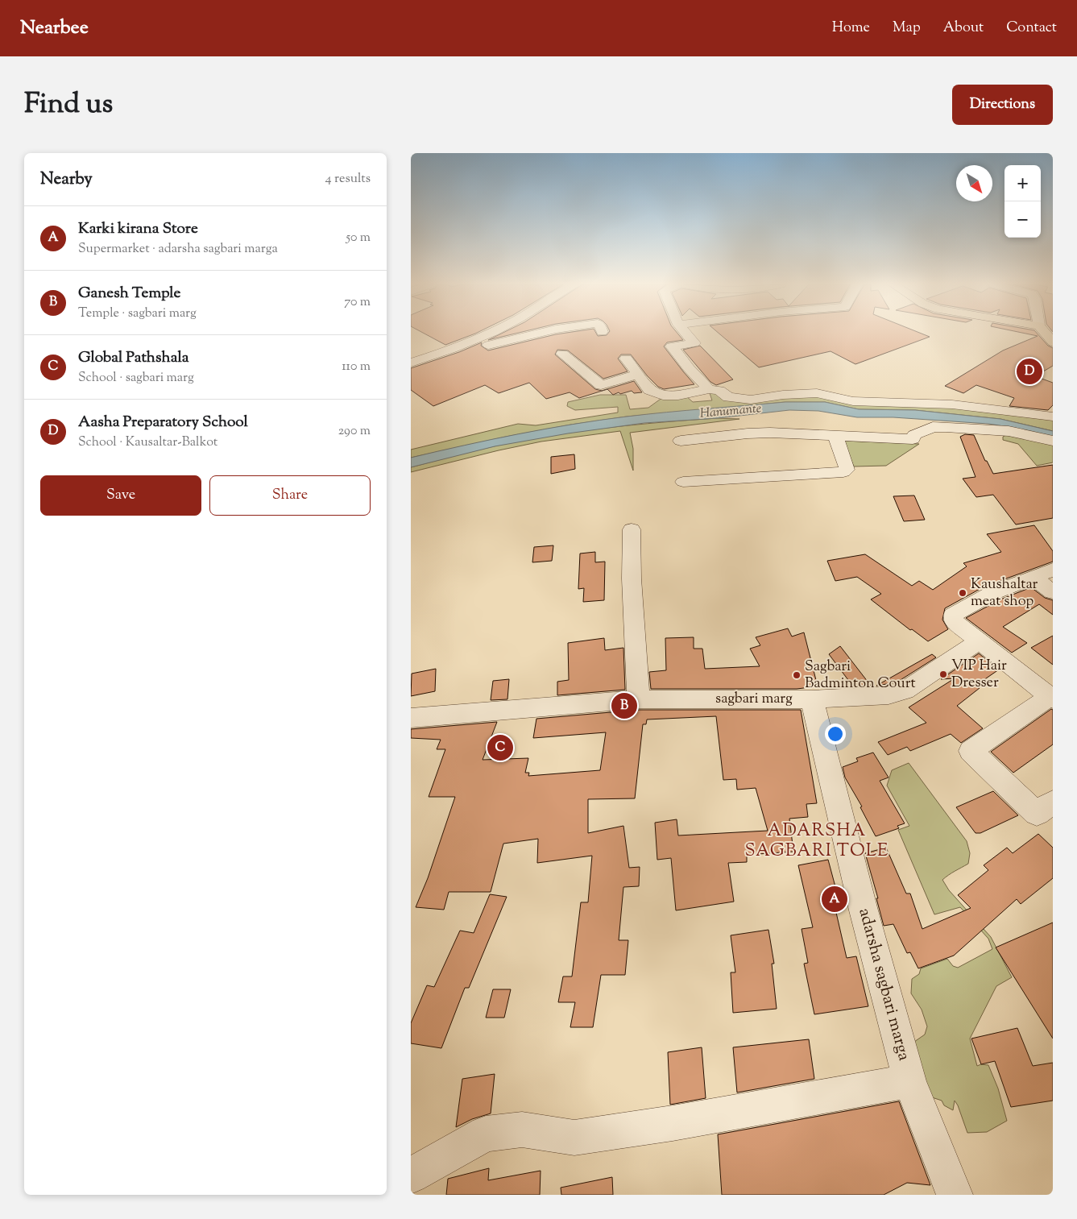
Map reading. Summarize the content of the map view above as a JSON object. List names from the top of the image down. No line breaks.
{"streets":{"street":["sagbari marg","adarsha sagbari marga"]},"crossings":[["sagbari marg","adarsha sagbari marga"]],"districts":["ADARSHA SAGBARI TOLE"],"water":["Hanumante"],"places":["Kaushaltar meat shop","VIP Hair Dresser","Sagbari Badminton Court"],"north":"bottom right","page":{"header":"Nearbee","nav":["Home","Map","About","Contact"],"title":"Find us","buttons":["Directions",["Save","Share"]],"heading":["Nearby","4 results"],"map_buttons":["+","−"],"list":[{"mark":"A","name":"Karki kirana Store","note":"Supermarket · adarsha sagbari marga","value":"50 m"},{"mark":"B","name":"Ganesh Temple","note":"Temple · sagbari marg","value":"70 m"},{"mark":"C","name":"Global Pathshala","note":"School · sagbari marg","value":"110 m"},{"mark":"D","name":"Aasha Preparatory School","note":"School · Kausaltar-Balkot","value":"290 m"}],"pins":["D","B","C","A"]}}
